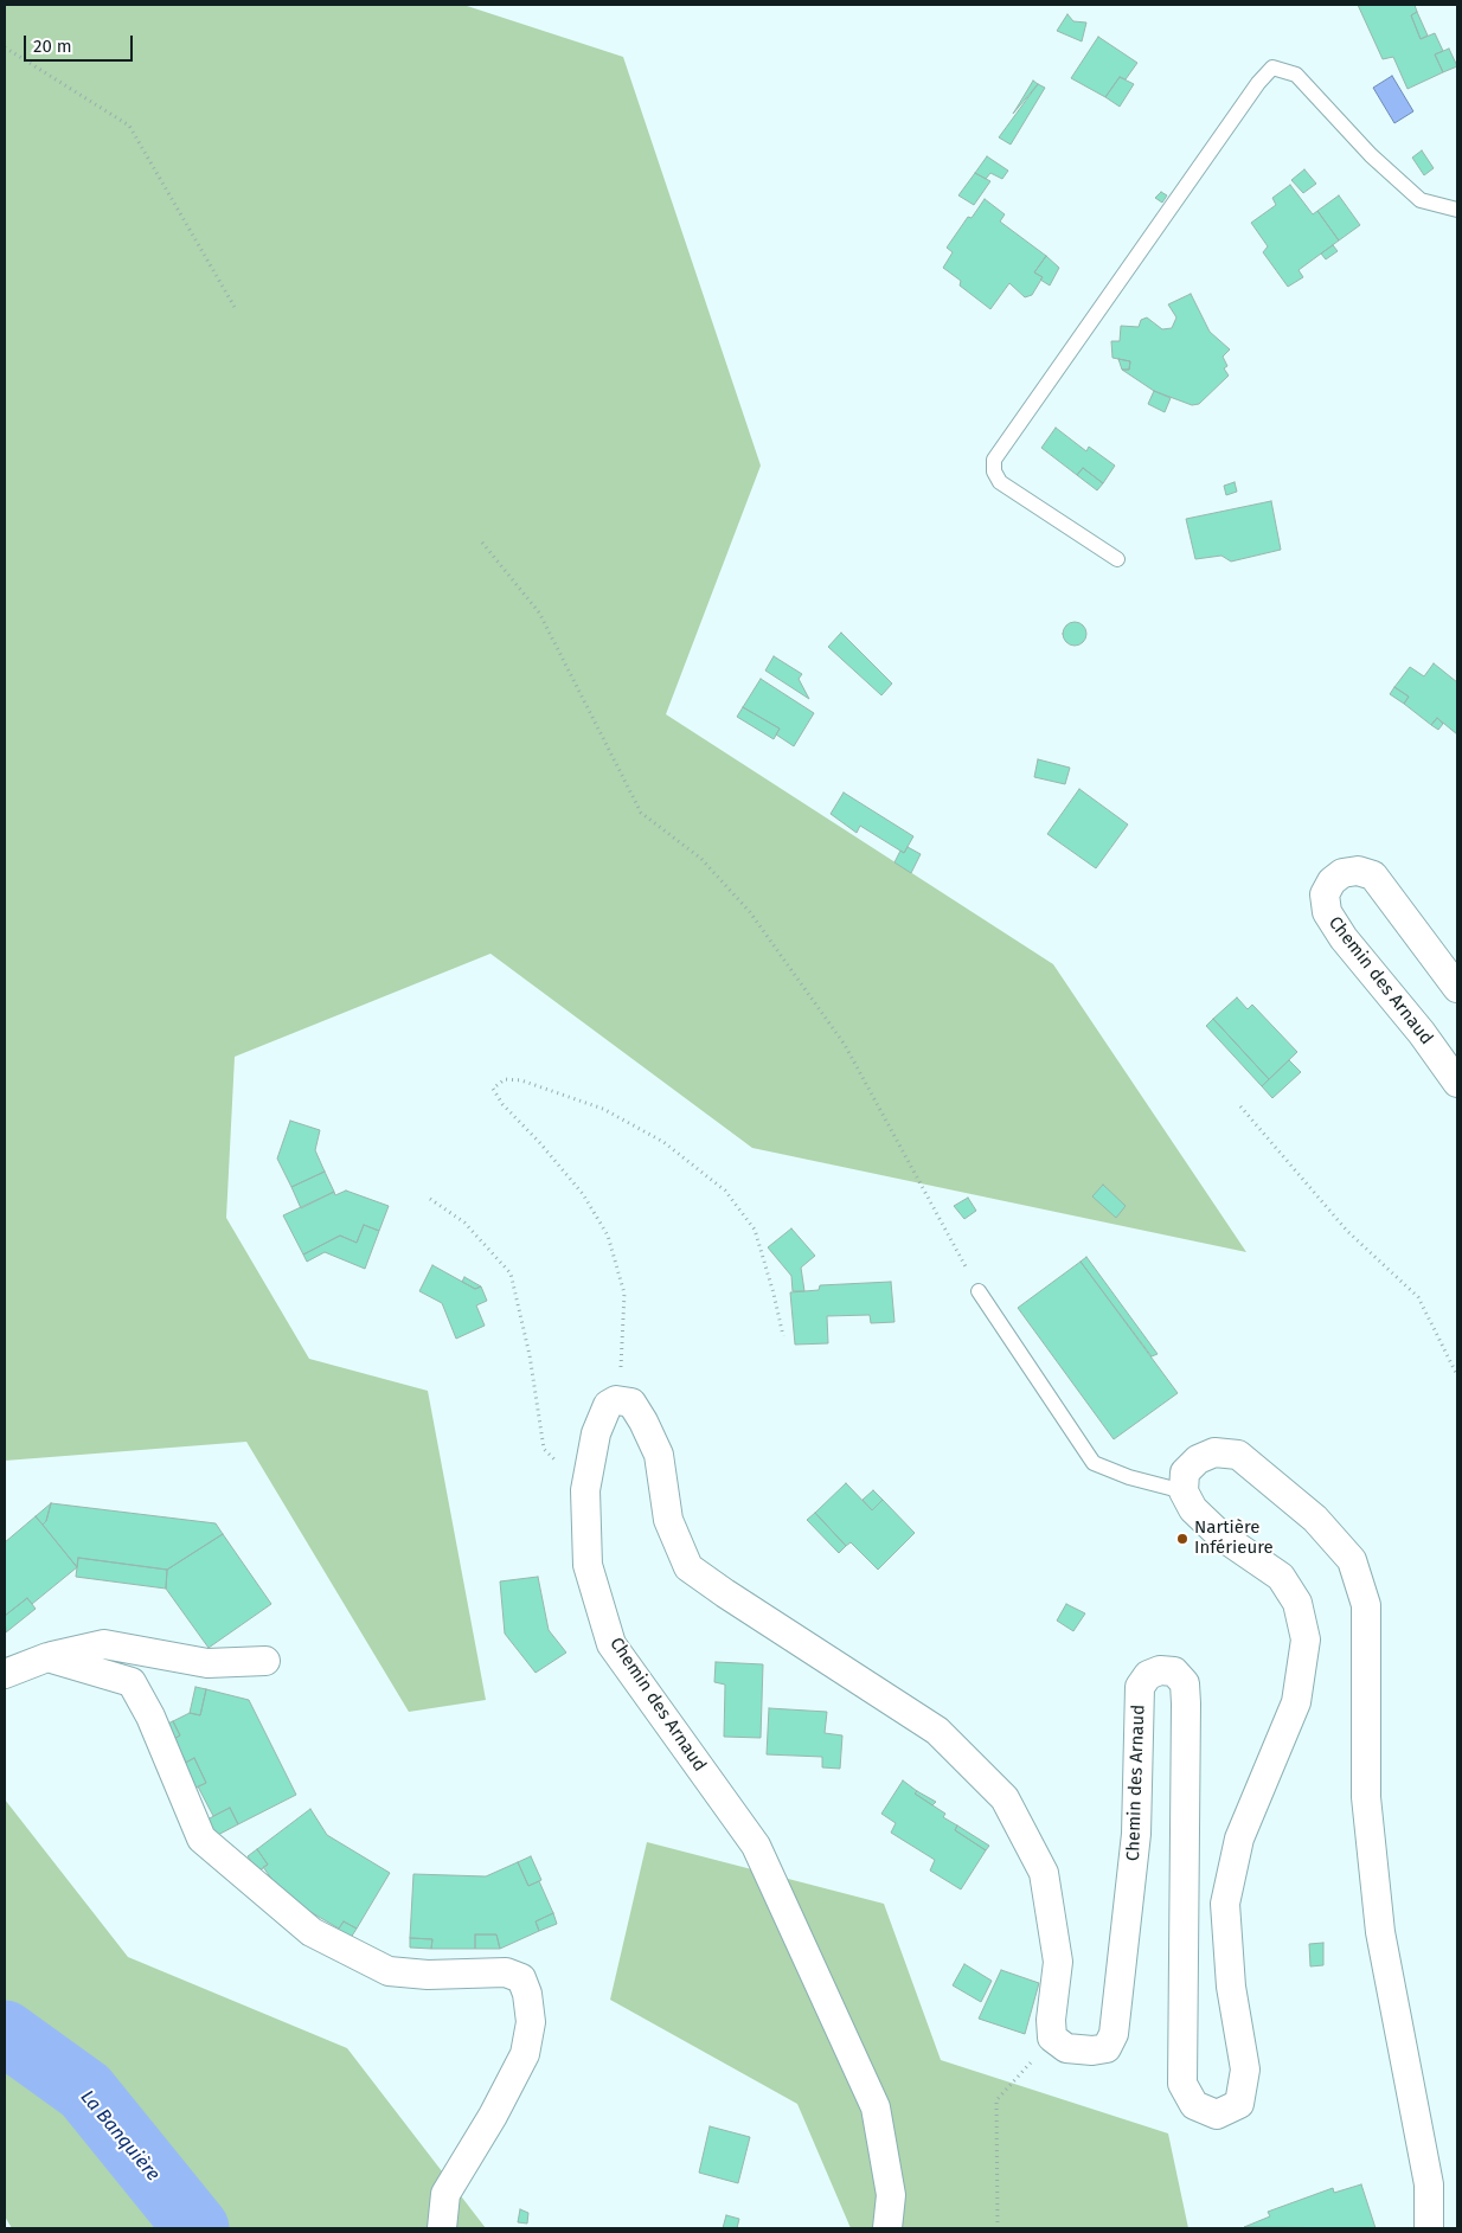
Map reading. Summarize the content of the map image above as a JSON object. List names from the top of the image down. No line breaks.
{"streets":{"street":["Chemin des Arnaud"]},"water":["La Banquière"],"places":["Nartière Inférieure"],"scale_bar":"20 m"}
